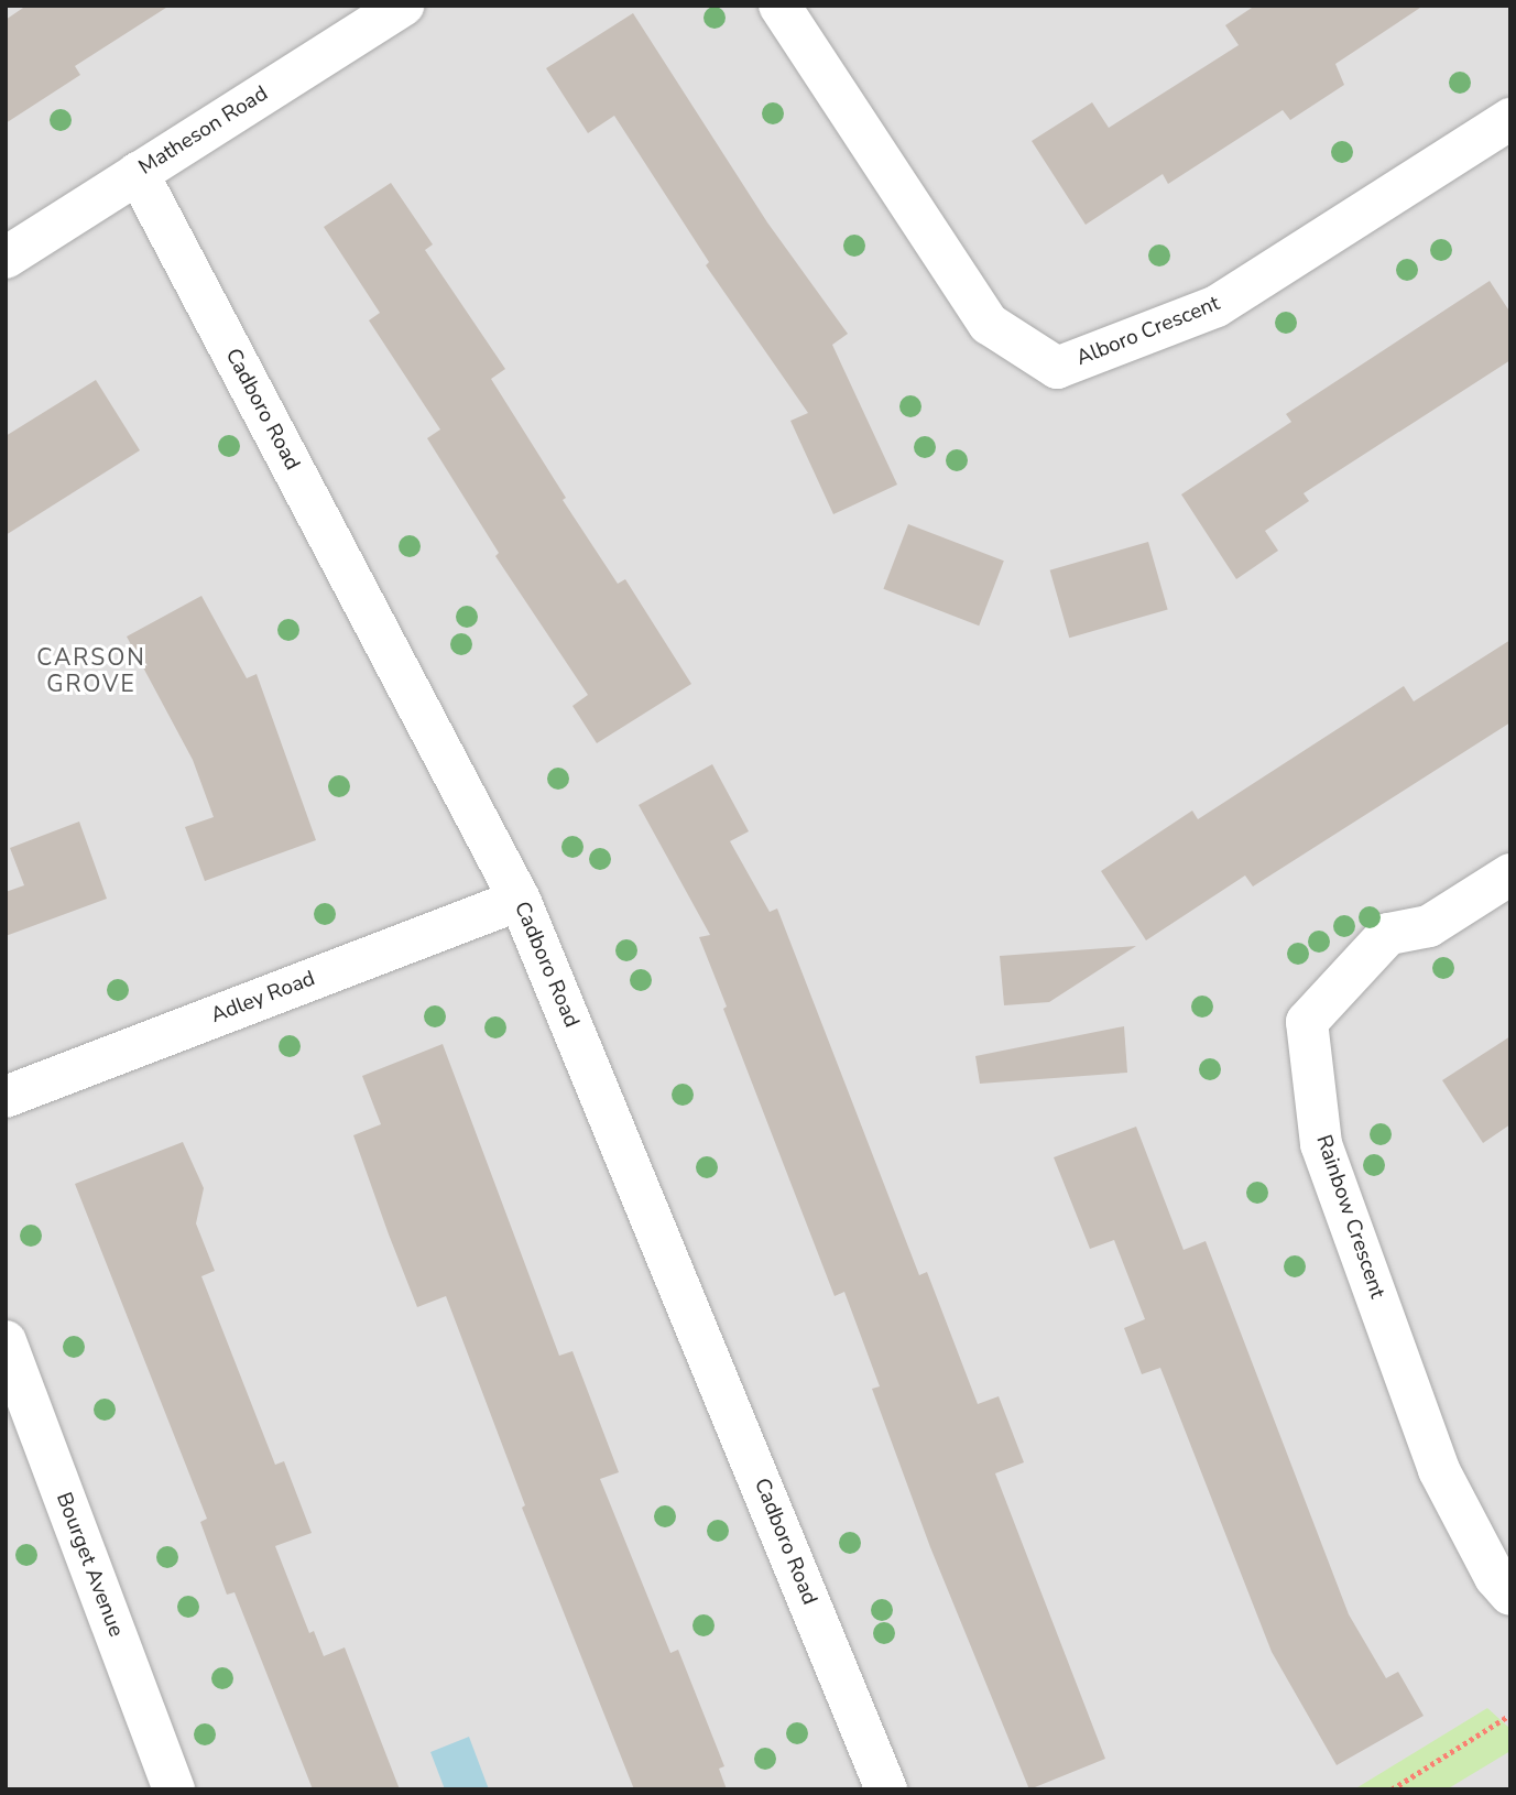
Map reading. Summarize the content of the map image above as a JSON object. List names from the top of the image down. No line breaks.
{"streets":{"street":["Matheson Road","Alboro Crescent","Cadboro Road","Adley Road","Rainbow Crescent","Bourget Avenue"]},"crossings":[["Matheson Road","Cadboro Road"],["Cadboro Road","Adley Road"]],"districts":["CARSON GROVE"]}
